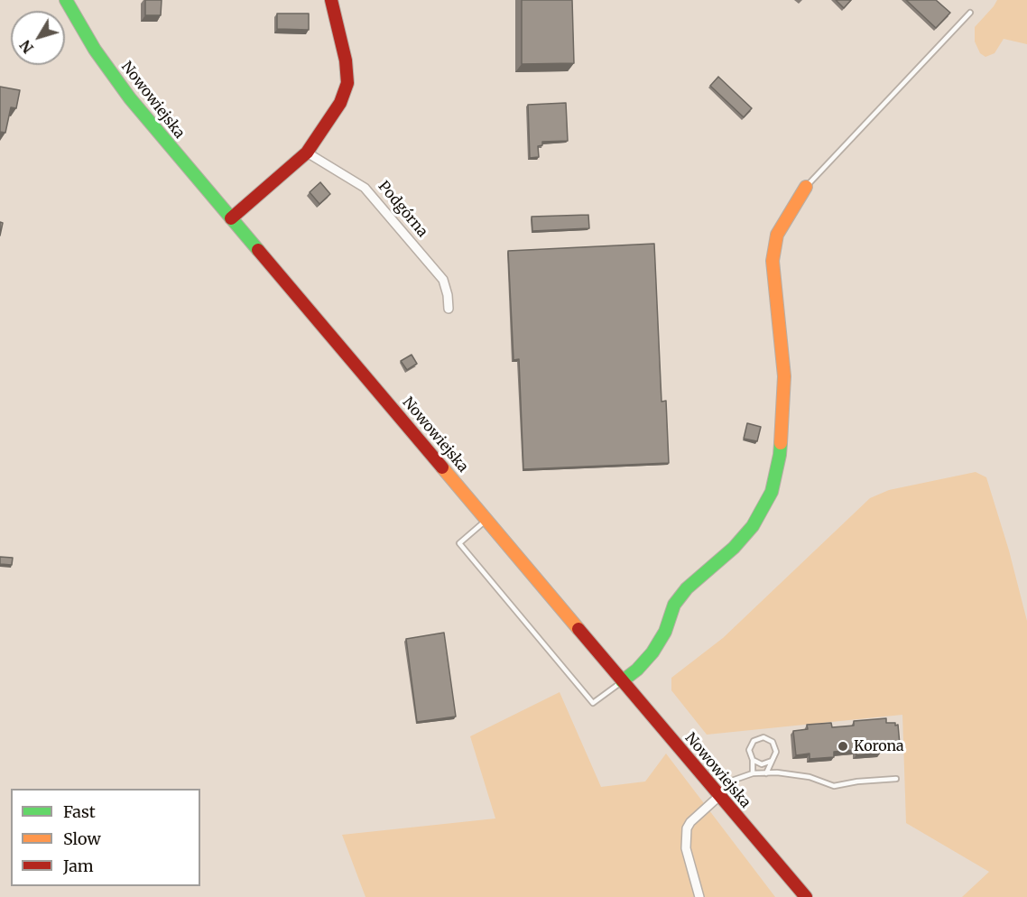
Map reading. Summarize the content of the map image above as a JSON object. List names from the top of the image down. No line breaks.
{"streets":{"main road":["Nowowiejska"],"street":["Podgórna"]},"places":["Korona"],"legend":["Fast","Slow","Jam"],"north":"bottom left"}
